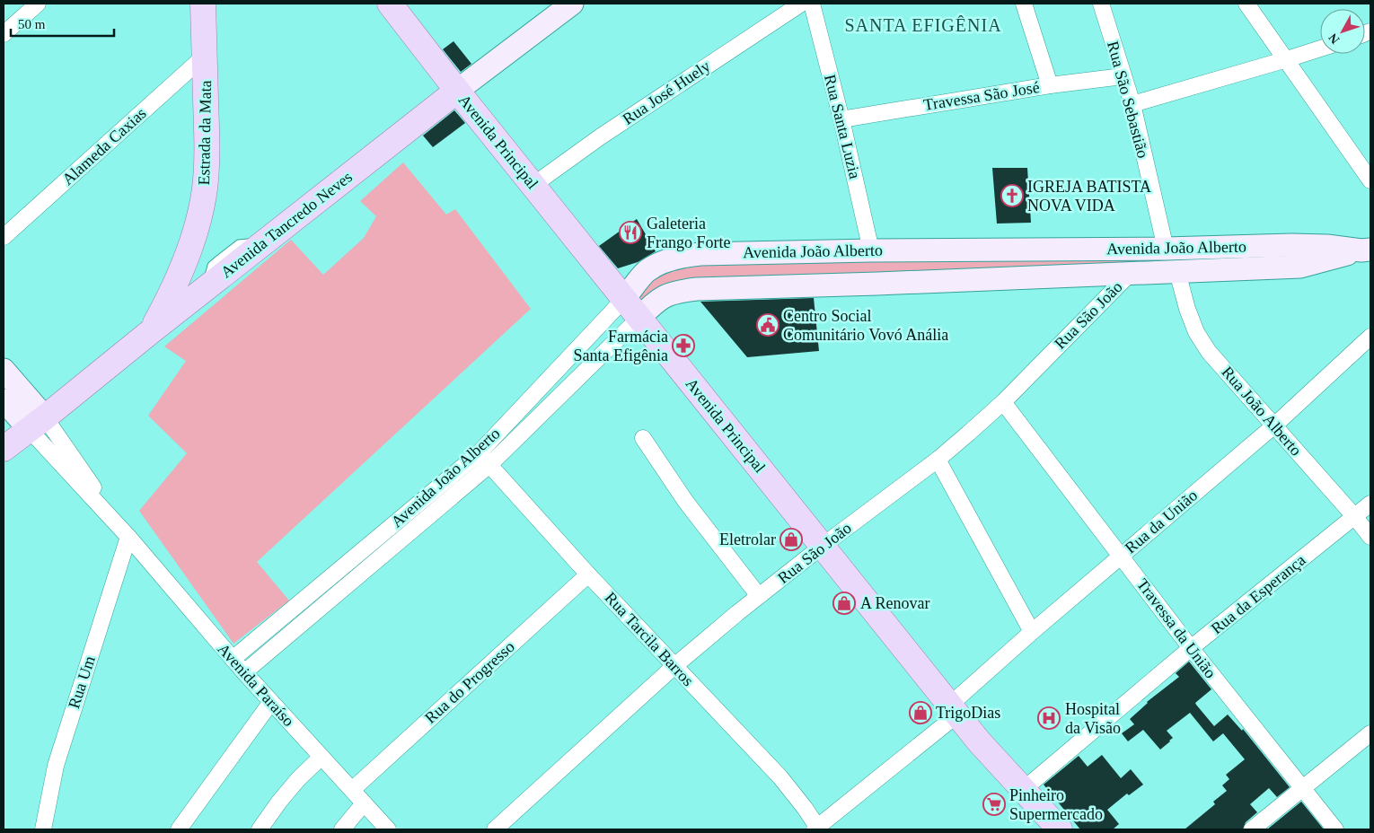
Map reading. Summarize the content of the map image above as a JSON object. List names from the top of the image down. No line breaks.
{"streets":{"main road":["Estrada da Mata","Avenida Principal","Avenida Tancredo Neves"],"street":["Rua José Huely","Travessa São José","Rua São Sebastião","Rua Santa Luzia","Alameda Caxias","Avenida João Alberto","Rua São João","Rua João Alberto","Rua da União","Rua da Esperança","Travessa da União","Rua Tarcila Barros","Rua Um","Rua do Progresso","Avenida Paraíso"]},"crossings":[["Rua José Huely","Avenida Principal"],["Travessa São José","Rua São Sebastião"],["Travessa São José","Rua Santa Luzia"],["Rua São Sebastião","Avenida João Alberto"],["Rua Santa Luzia","Avenida João Alberto"],["Estrada da Mata","Alameda Caxias"],["Estrada da Mata","Avenida Tancredo Neves"],["Avenida Principal","Avenida Tancredo Neves"],["Avenida Principal","Avenida João Alberto"],["Avenida Principal","Rua São João"],["Avenida Principal","Rua da União"],["Avenida Principal","Rua da Esperança"],["Avenida Tancredo Neves","Avenida Paraíso"],["Avenida João Alberto","Rua São João"],["Avenida João Alberto","Rua João Alberto"],["Avenida João Alberto","Rua Tarcila Barros"],["Avenida João Alberto","Avenida Paraíso"],["Rua São João","Travessa da União"],["Rua São João","Rua Tarcila Barros"],["Rua João Alberto","Rua da União"],["Rua João Alberto","Rua da Esperança"],["Rua da União","Travessa da União"],["Rua da União","Rua Tarcila Barros"],["Rua da Esperança","Travessa da União"],["Rua Tarcila Barros","Rua do Progresso"],["Rua Um","Avenida Paraíso"],["Rua do Progresso","Avenida Paraíso"]],"districts":["SANTA EFIGÊNIA"],"places":{"church":["IGREJA BATISTA NOVA VIDA"],"restaurant":["Galeteria Frango Forte"],"public building":["Centro Social Comunitário Vovó Anália"],"pharmacy":["Farmácia Santa Efigênia"],"shop":["Eletrolar","A Renovar","TrigoDias"],"hospital":["Hospital da Visão"],"supermarket":["Pinheiro Supermercado"]},"scale_bar":"50 m","north":"bottom left"}
